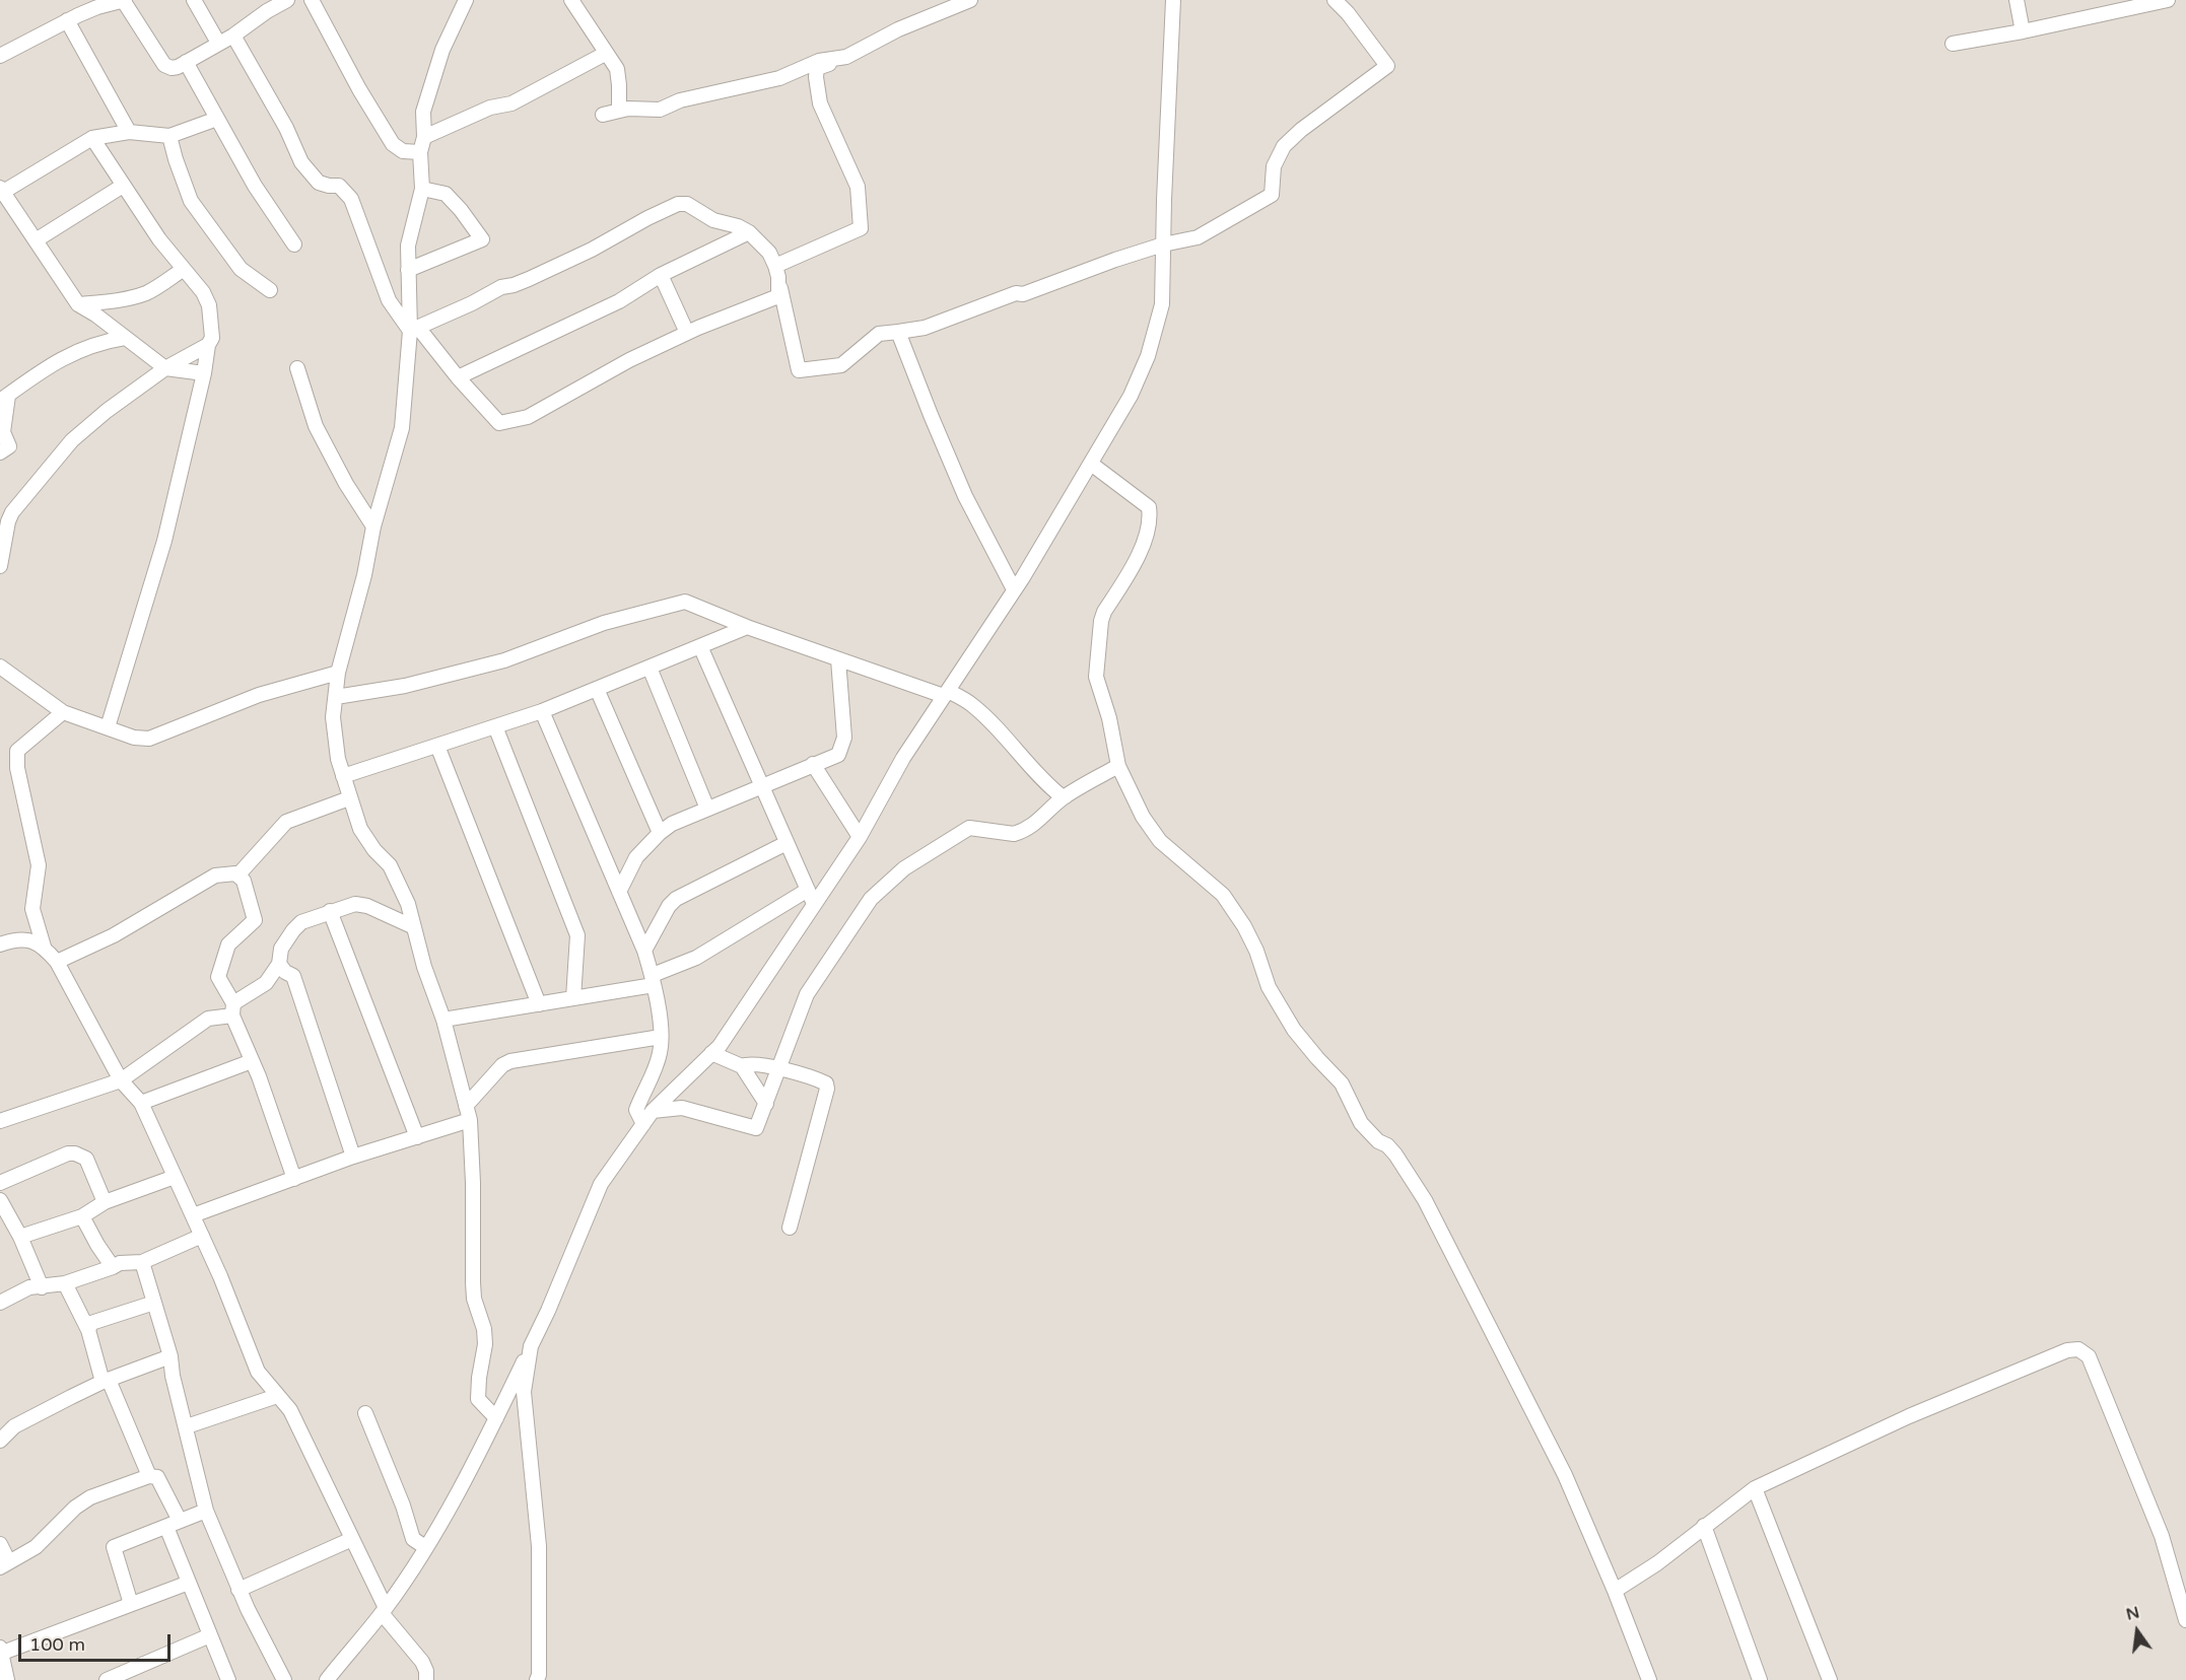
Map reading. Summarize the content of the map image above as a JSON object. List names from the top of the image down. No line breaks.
{"scale_bar":"100 m","north":"top"}
